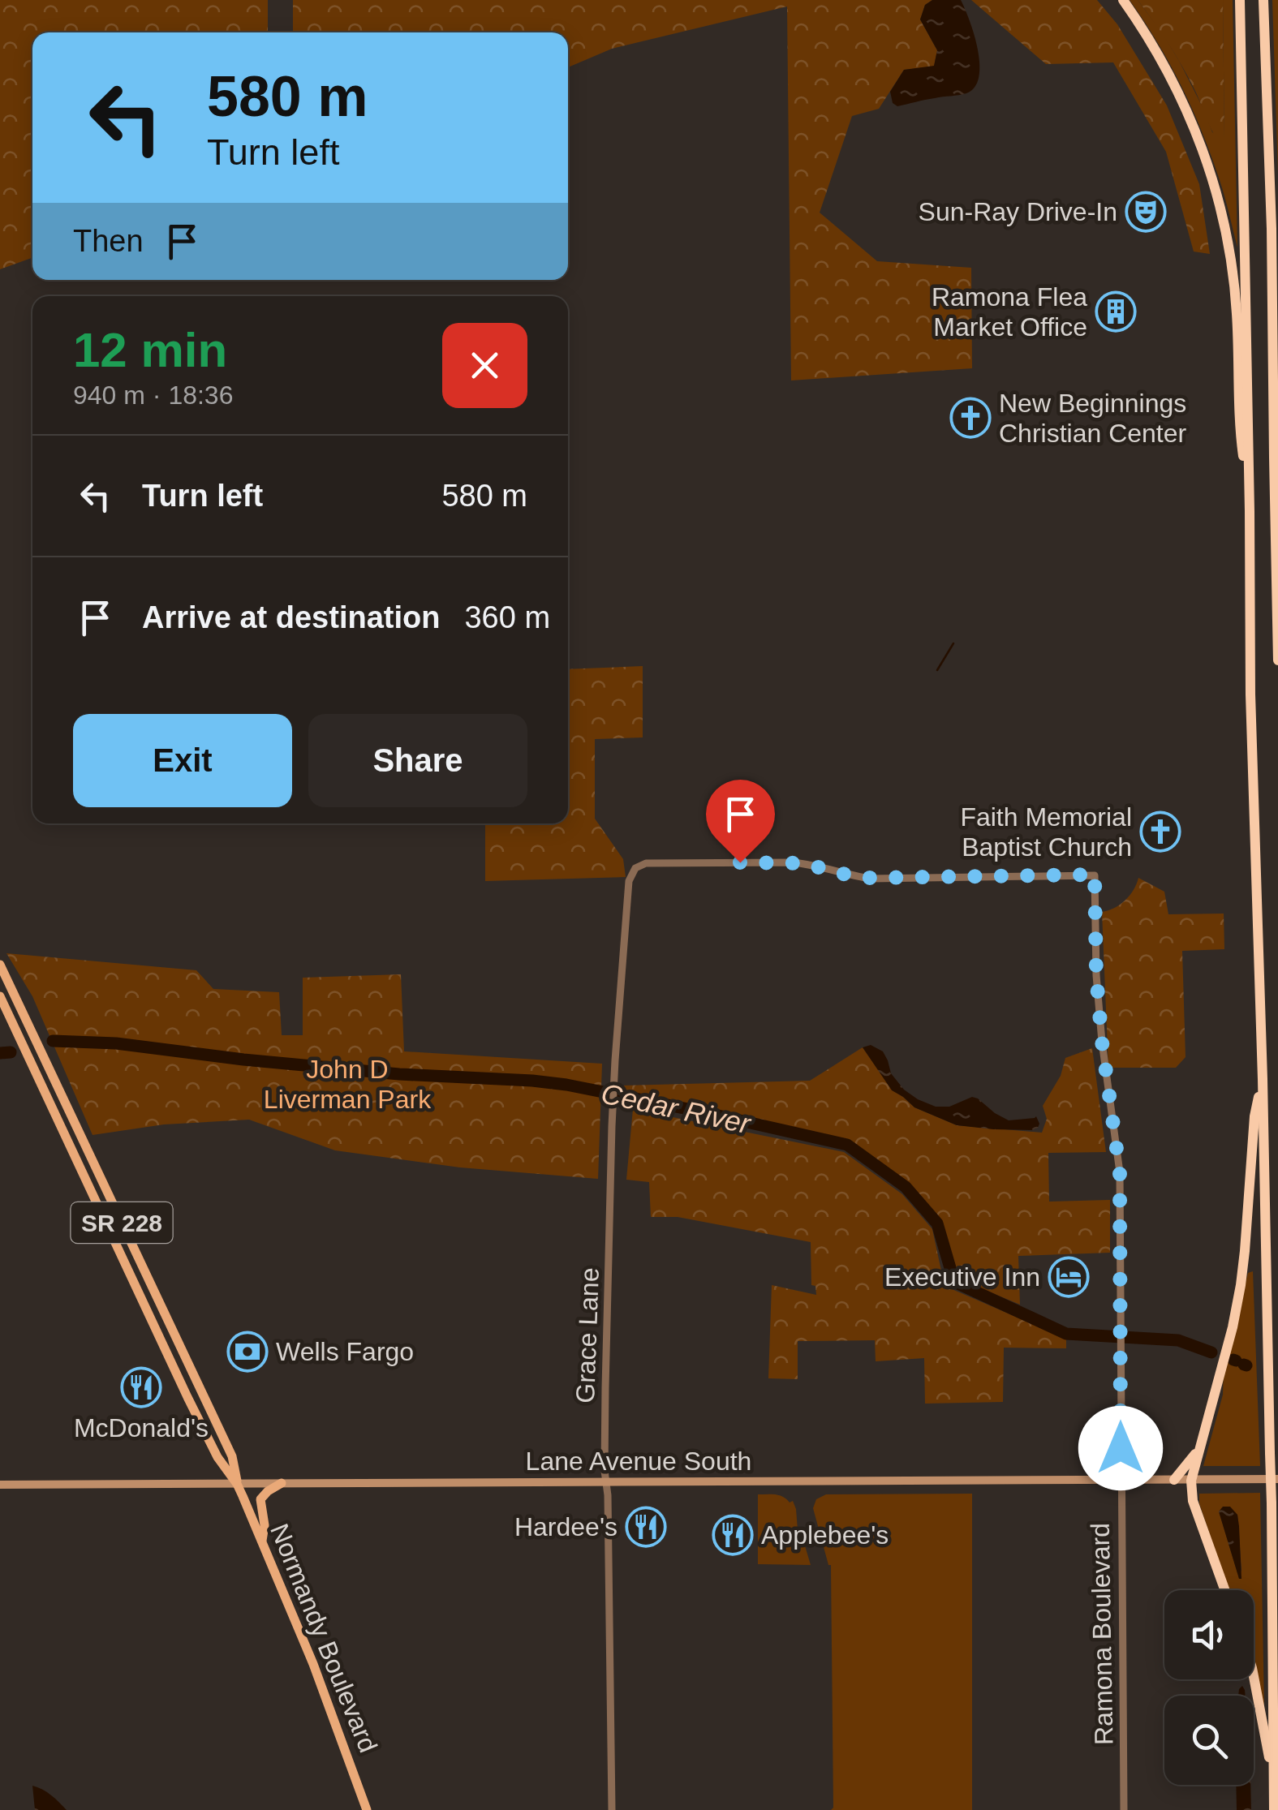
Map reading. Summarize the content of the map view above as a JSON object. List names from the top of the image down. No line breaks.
{"streets":{"main road":["SR 228","Lane Avenue South","Normandy Boulevard"],"street":["Grace Lane","Ramona Boulevard"]},"crossings":[["Grace Lane","Lane Avenue South"],["Grace Lane","Ramona Boulevard"],["Lane Avenue South","Ramona Boulevard"],["Lane Avenue South","Normandy Boulevard"]],"water":["Cedar River"],"parks":["John D Liverman Park"],"places":{"theatre":["Sun-Ray Drive-In"],"building":["Ramona Flea Market Office"],"church":["New Beginnings Christian Center","Faith Memorial Baptist Church"],"hotel":["Executive Inn"],"bank":["Wells Fargo"],"restaurant":["McDonald's","Hardee's","Applebee's"]},"page":{"turn":["580 m","Turn left"],"then":"Then","heading":["12 min","940 m · 18:36"],"list":[{"name":"Turn left","value":"580 m"},{"name":"Arrive at destination","value":"360 m"}],"buttons":["Exit","Share"]}}
